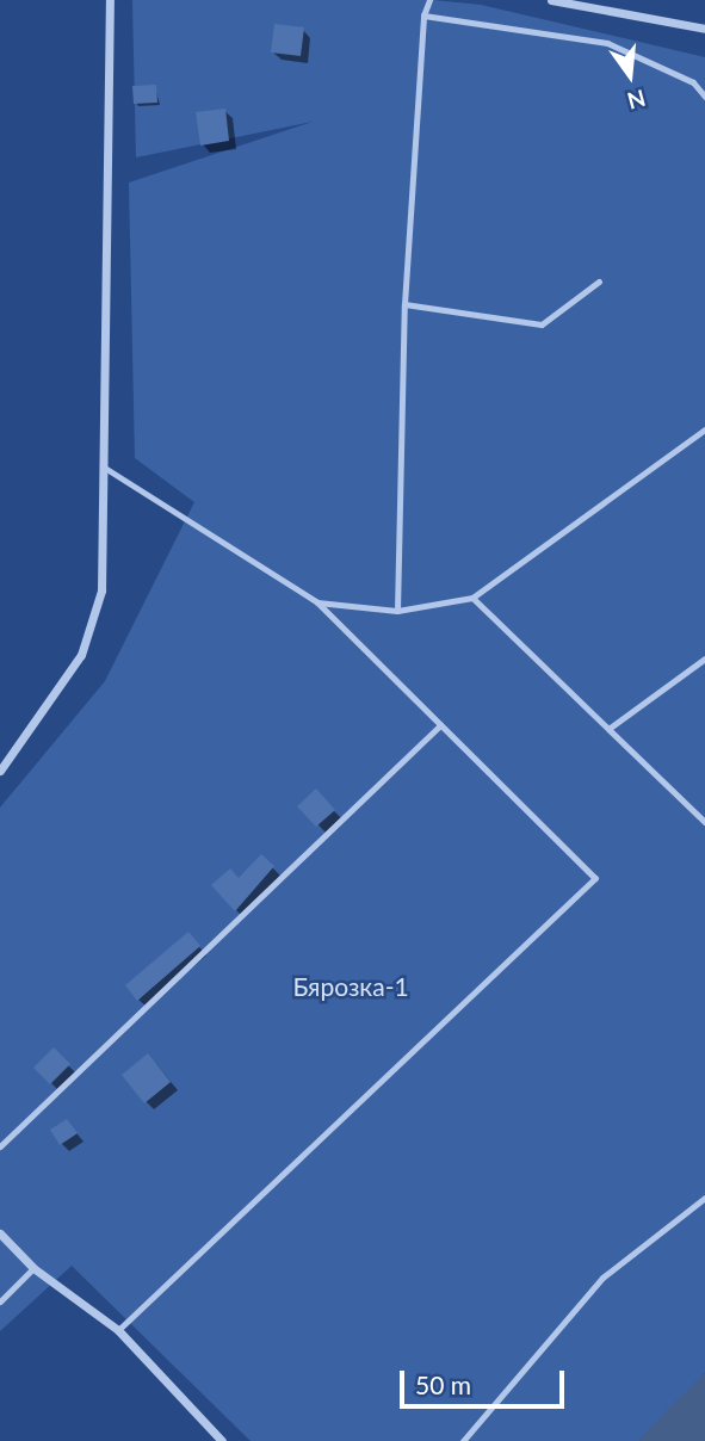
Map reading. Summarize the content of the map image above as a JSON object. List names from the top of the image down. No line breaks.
{"parks":["Бярозка-1"],"scale_bar":"50 m","north":"bottom"}
